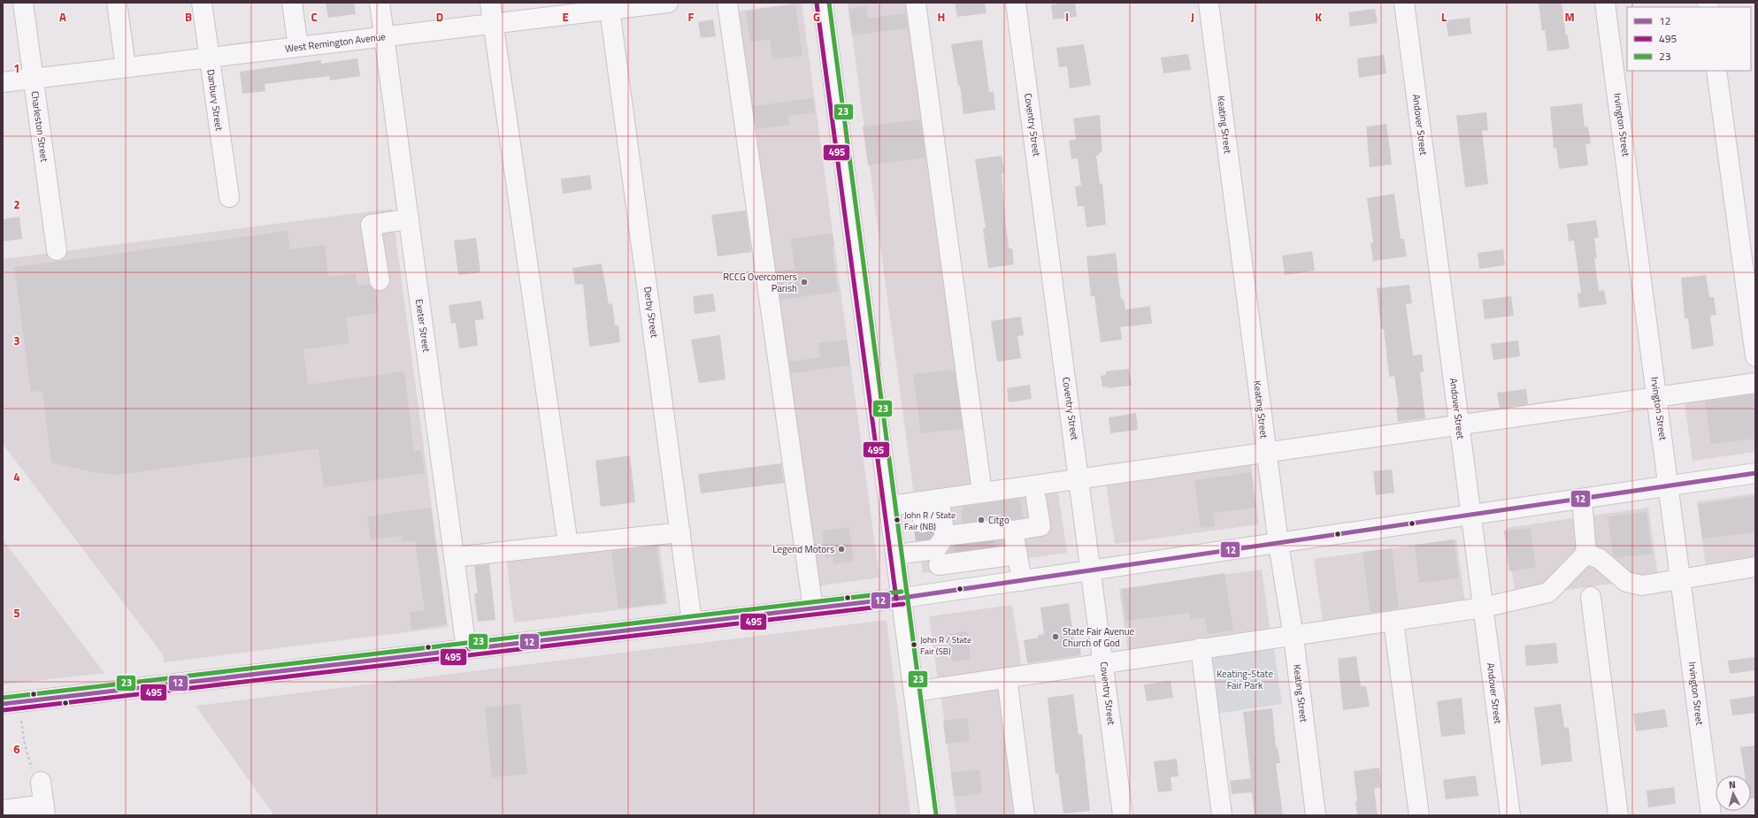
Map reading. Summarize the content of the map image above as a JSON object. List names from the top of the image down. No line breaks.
{"streets":{"street":["West Remington Avenue","Danbury Street","Coventry Street","Keating Street","Andover Street","Irvington Street","Charleston Street","Derby Street","Exeter Street"]},"crossings":[["West Remington Avenue","Danbury Street"],["West Remington Avenue","Charleston Street"],["West Remington Avenue","Derby Street"],["West Remington Avenue","Exeter Street"]],"parks":["Keating-State Fair Park"],"places":["RCCG Overcomers Parish","John R / State Fair (NB)","Citgo","Legend Motors","State Fair Avenue Church of God","John R / State Fair (SB)"],"lines":["transit line 23","transit line 495","transit line 12"],"legend":["12","495","23"],"north":"top","grid":{"columns":["A","B","C","D","E","F","G","H","I","J","K","L","M"],"rows":["1","2","3","4","5","6"]}}
